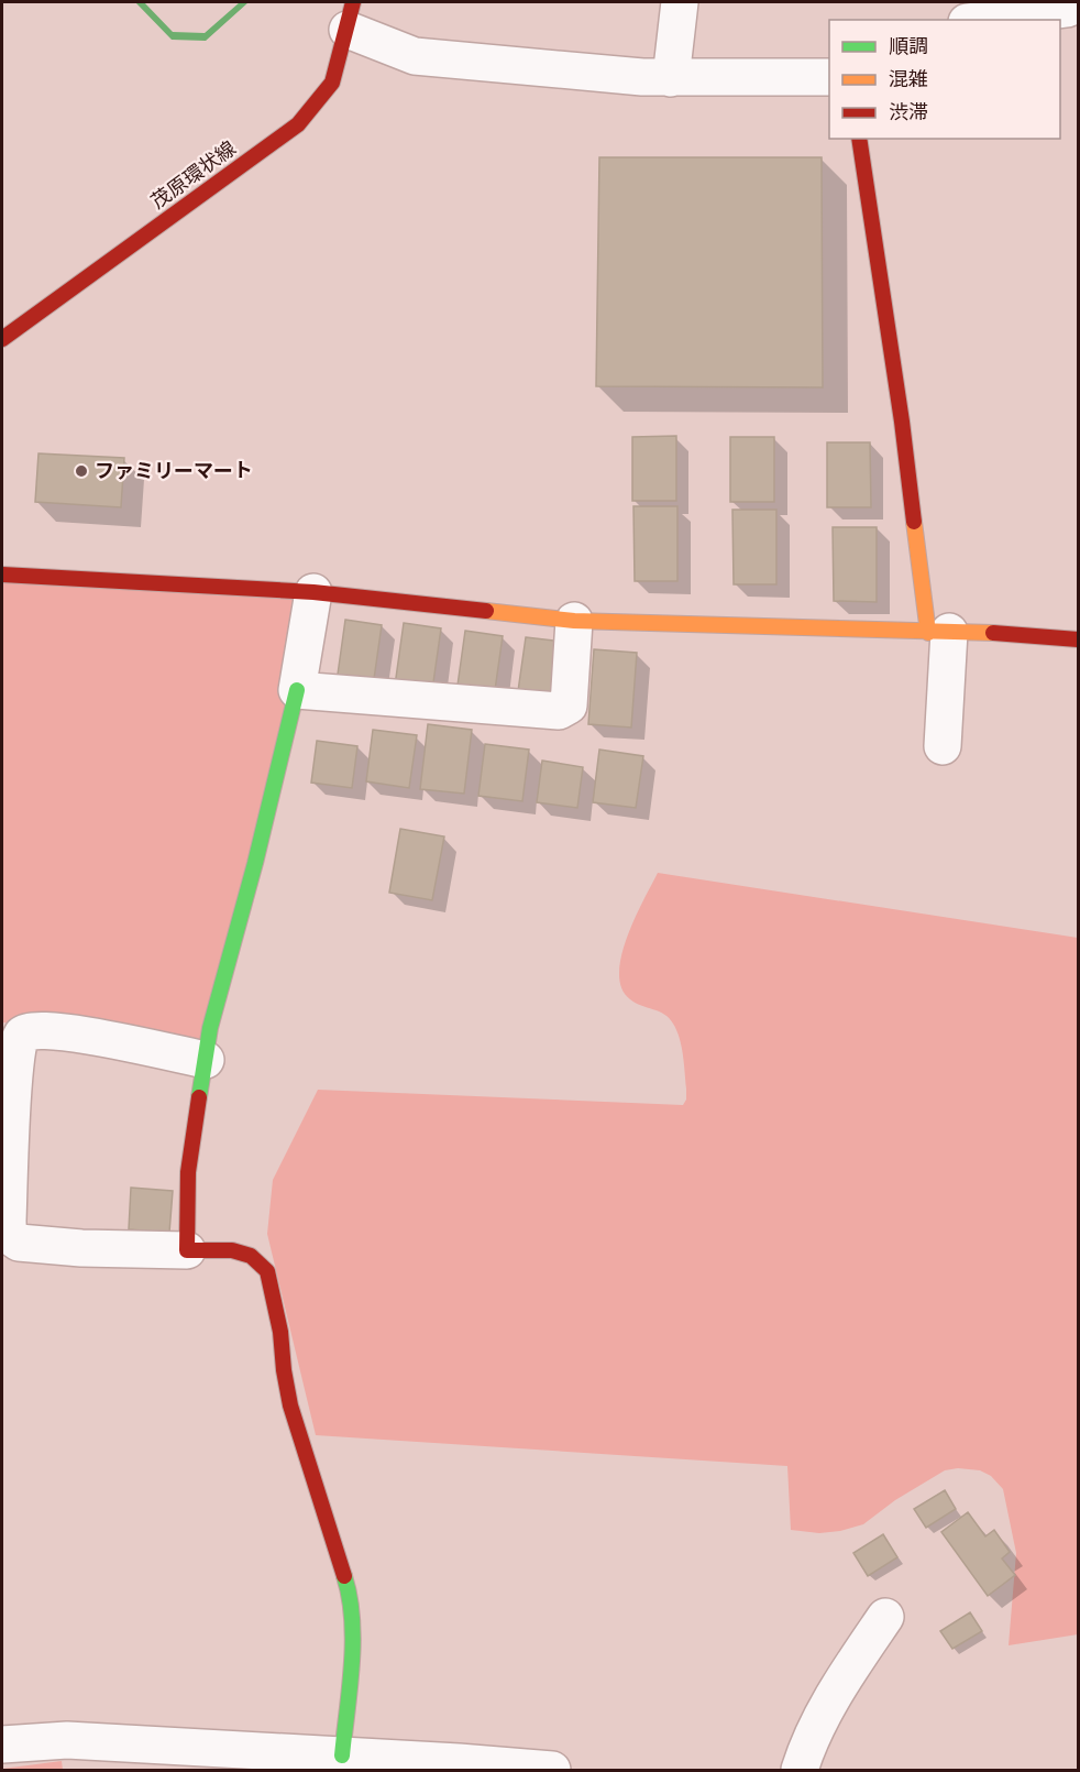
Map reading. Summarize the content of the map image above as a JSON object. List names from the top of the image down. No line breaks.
{"streets":{"street":["茂原環状線"]},"places":["ファミリーマート"],"legend":["順調","混雑","渋滞"]}
